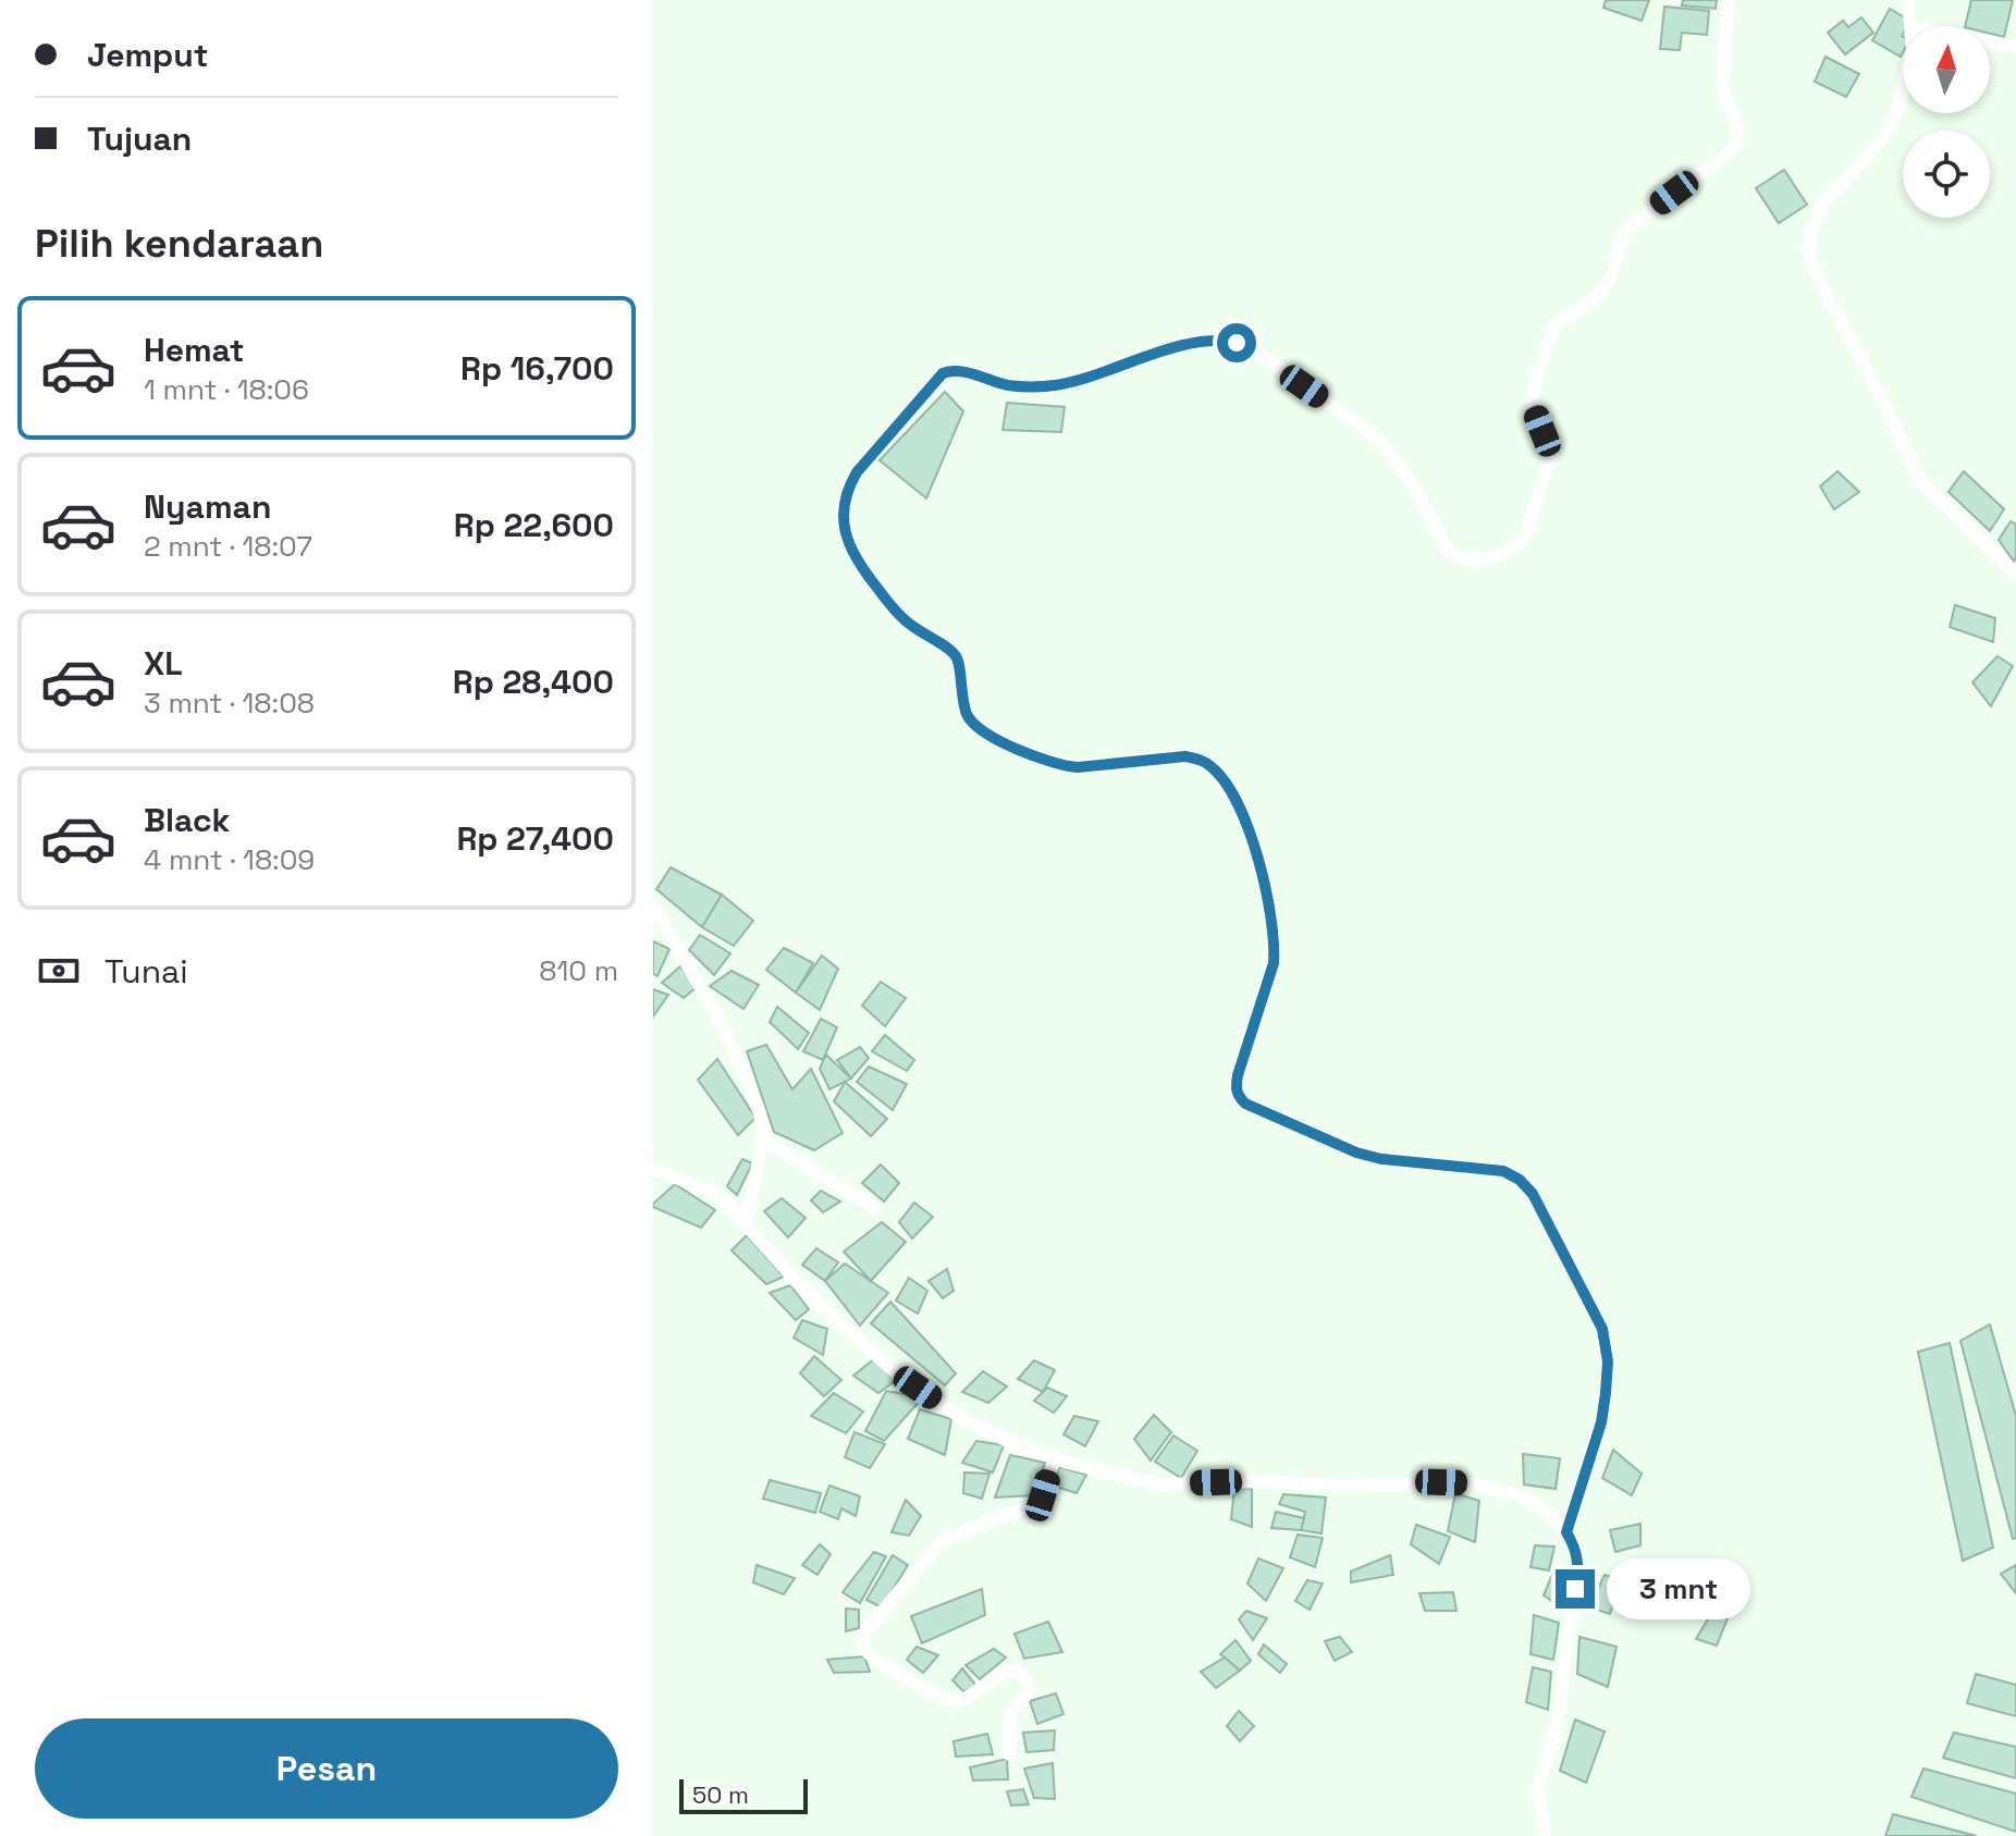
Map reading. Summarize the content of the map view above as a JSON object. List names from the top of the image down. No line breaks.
{"scale_bar":"50 m","north":"top","page":{"banner":["Jemput","Tujuan"],"heading":"Pilih kendaraan","list":[{"name":"Hemat","note":"1 mnt · 18:06","value":"Rp 16,700"},{"name":"Nyaman","note":"2 mnt · 18:07","value":"Rp 22,600"},{"name":"XL","note":"3 mnt · 18:08","value":"Rp 28,400"},{"name":"Black","note":"4 mnt · 18:09","value":"Rp 27,400"}],"pay":["Tunai","810 m"],"bubble":"3 mnt","buttons":"Pesan","scale":"50 m"}}
